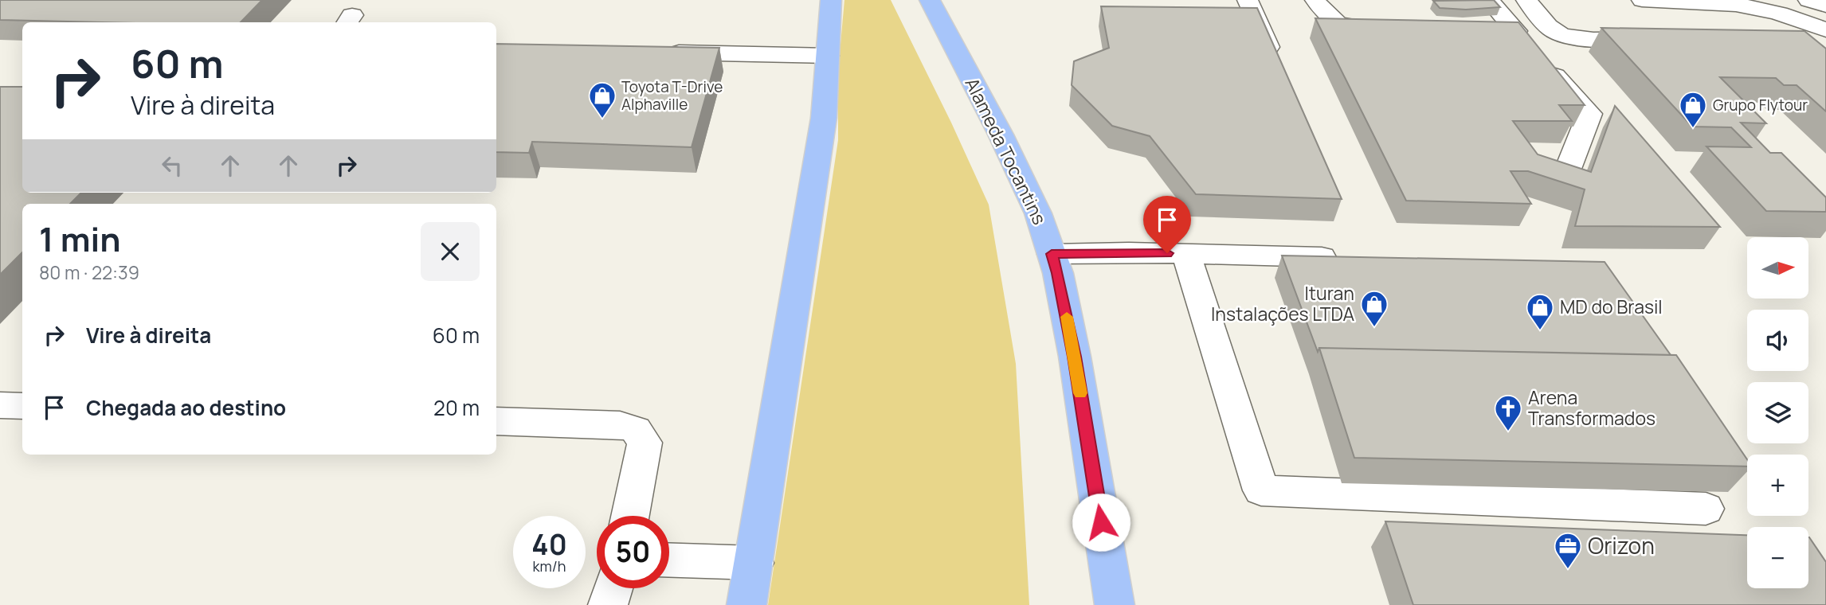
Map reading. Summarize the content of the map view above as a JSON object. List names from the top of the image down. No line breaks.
{"streets":{"main road":["Alameda Tocantins"]},"places":{"shop":["Toyota T-Drive Alphaville","Grupo Flytour","Ituran Instalações LTDA","MD do Brasil"],"church":["Arena Transformados"],"office":["Orizon"]},"north":"right","page":{"turn":["60 m","Vire à direita"],"heading":["1 min","80 m · 22:39"],"map_buttons":["+","−"],"list":[{"name":"Vire à direita","value":"60 m"},{"name":"Chegada ao destino","value":"20 m"}],"speed":"40 km/h","limit":"50"}}
